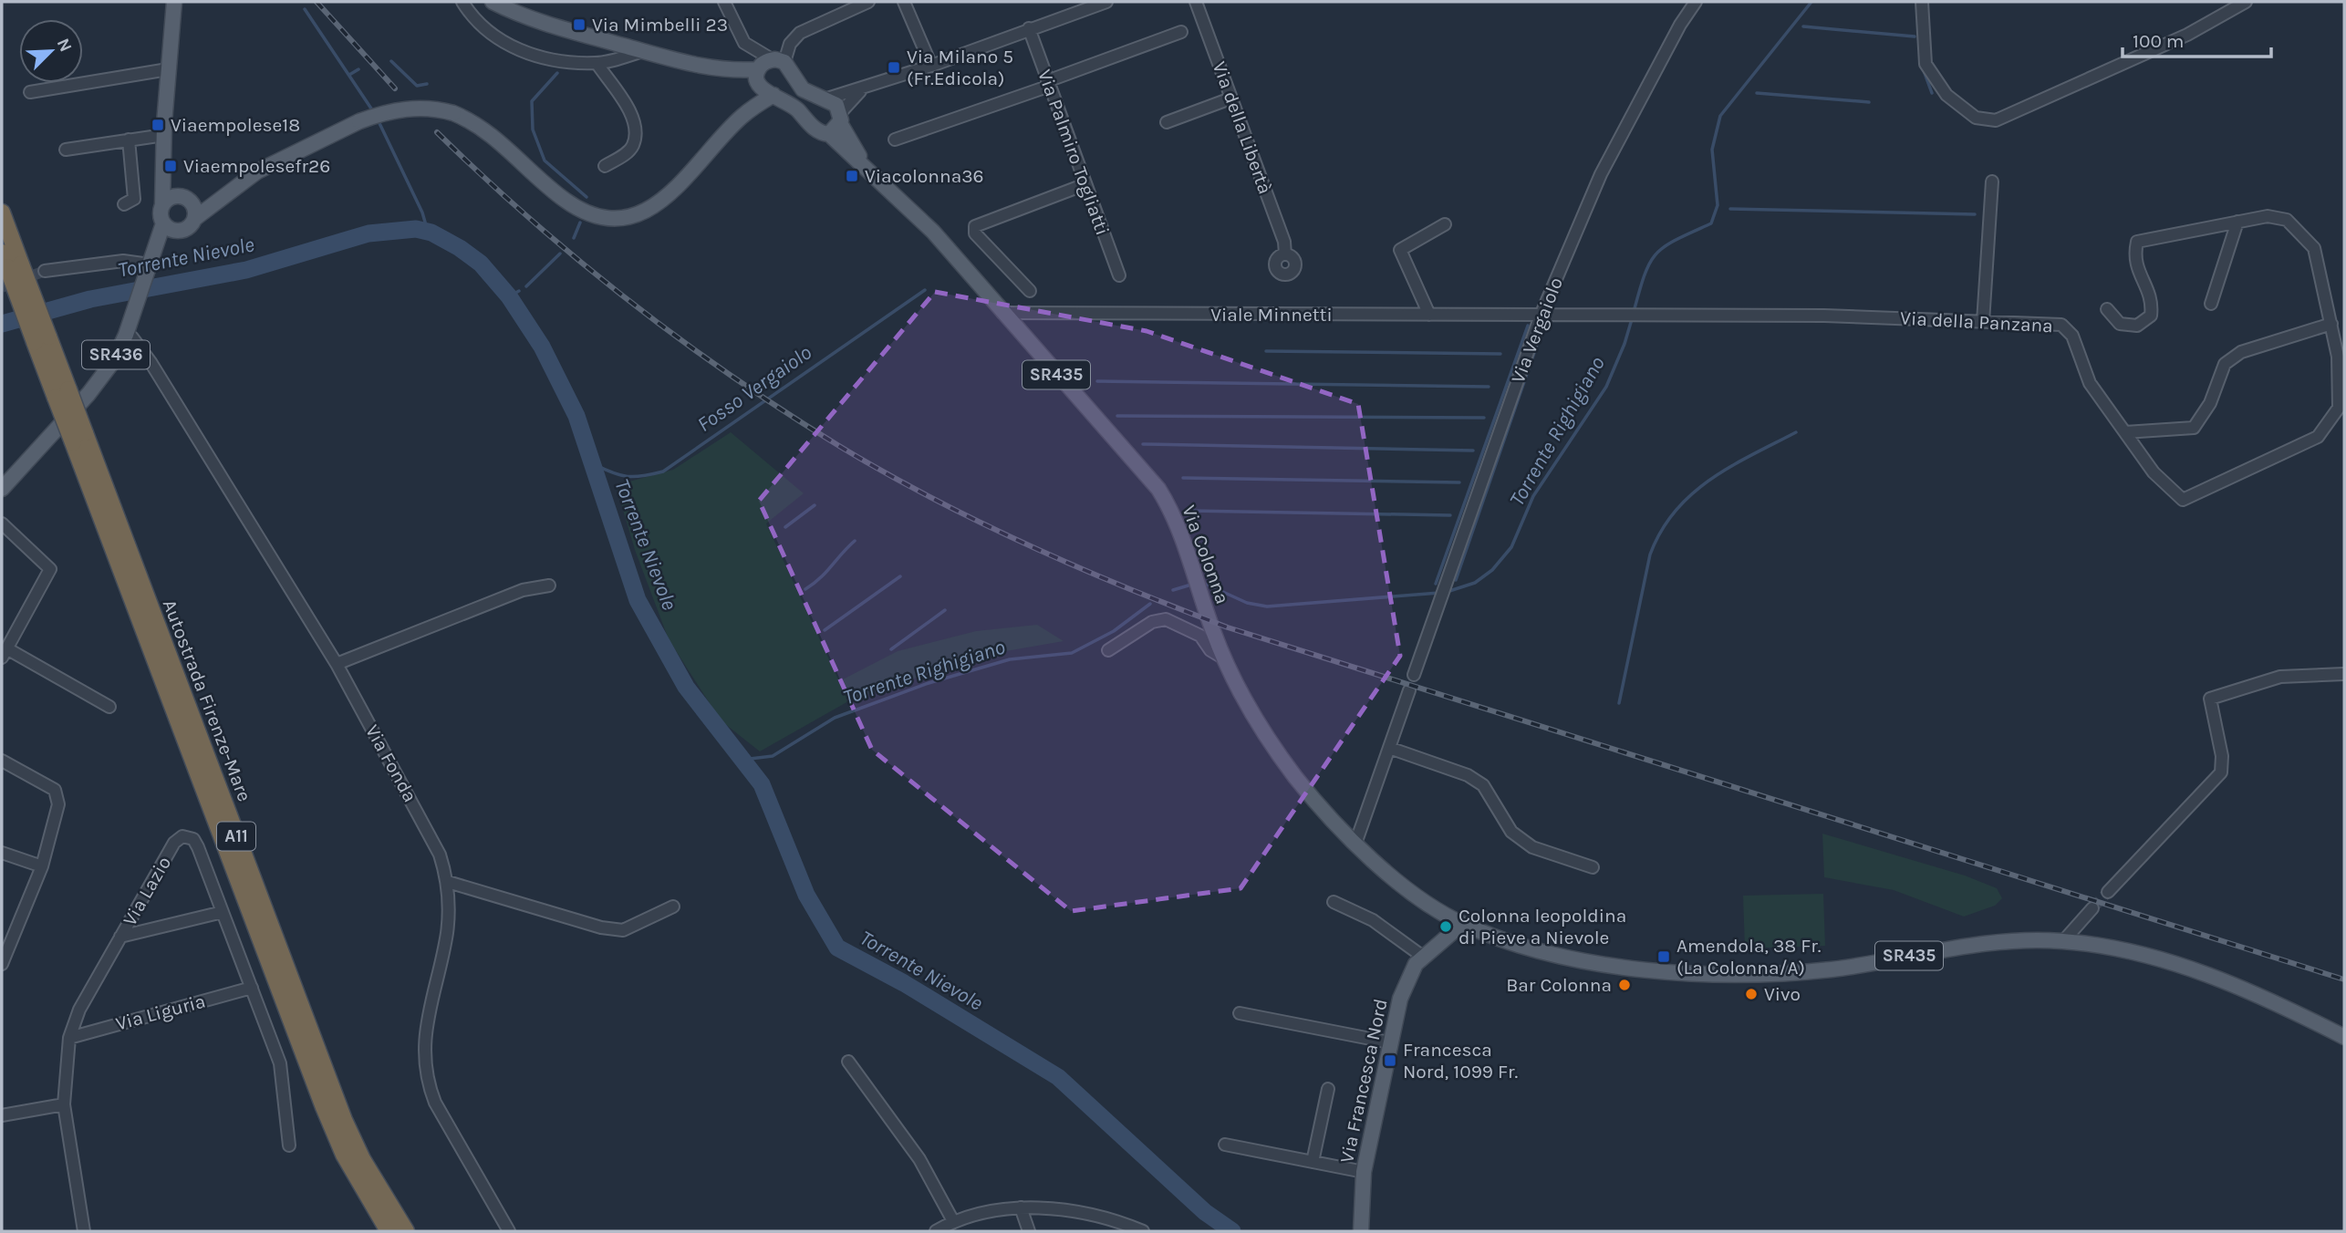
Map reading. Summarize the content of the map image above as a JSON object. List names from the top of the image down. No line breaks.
{"streets":{"highway":["Autostrada Firenze-Mare","A11"],"main road":["SR436","SR435","Via Colonna","Via Francesca Nord"],"street":["Via della Libertà","Via Palmiro Togliatti","Viale Minnetti","Via della Panzana","Via Vergaiolo","Via Fonda","Via Lazio","Via Liguria"]},"crossings":[["Viale Minnetti","Via della Panzana"],["Viale Minnetti","Via Vergaiolo"],["Viale Minnetti","Via Colonna"],["Via della Panzana","Via Vergaiolo"],["SR436","Via Fonda"],["SR435","Via Colonna"],["SR435","Via Francesca Nord"],["Via Colonna","Via Francesca Nord"],["Via Lazio","Via Liguria"]],"water":["Torrente Nievole","Fosso Vergaiolo","Torrente Righigiano"],"places":{"transit":["Via Mimbelli 23","Via Milano 5 (Fr.Edicola)","Viaempolese18","Viaempolesefr26","Viacolonna36","Amendola, 38 Fr. (La Colonna/A)","Francesca Nord, 1099 Fr."],"other":["Colonna leopoldina di Pieve a Nievole","Bar Colonna","Vivo"]},"scale_bar":"100 m","north":"top right"}
